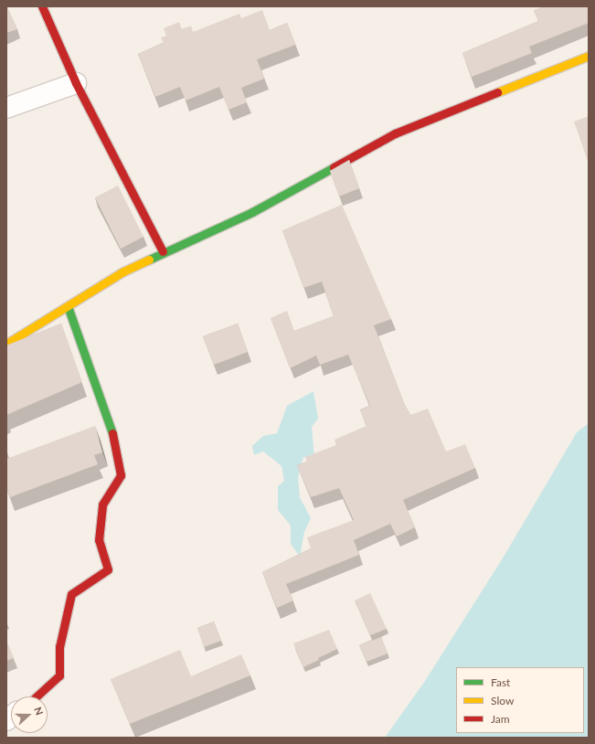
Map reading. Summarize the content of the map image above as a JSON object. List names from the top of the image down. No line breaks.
{"legend":["Fast","Slow","Jam"],"north":"right"}
